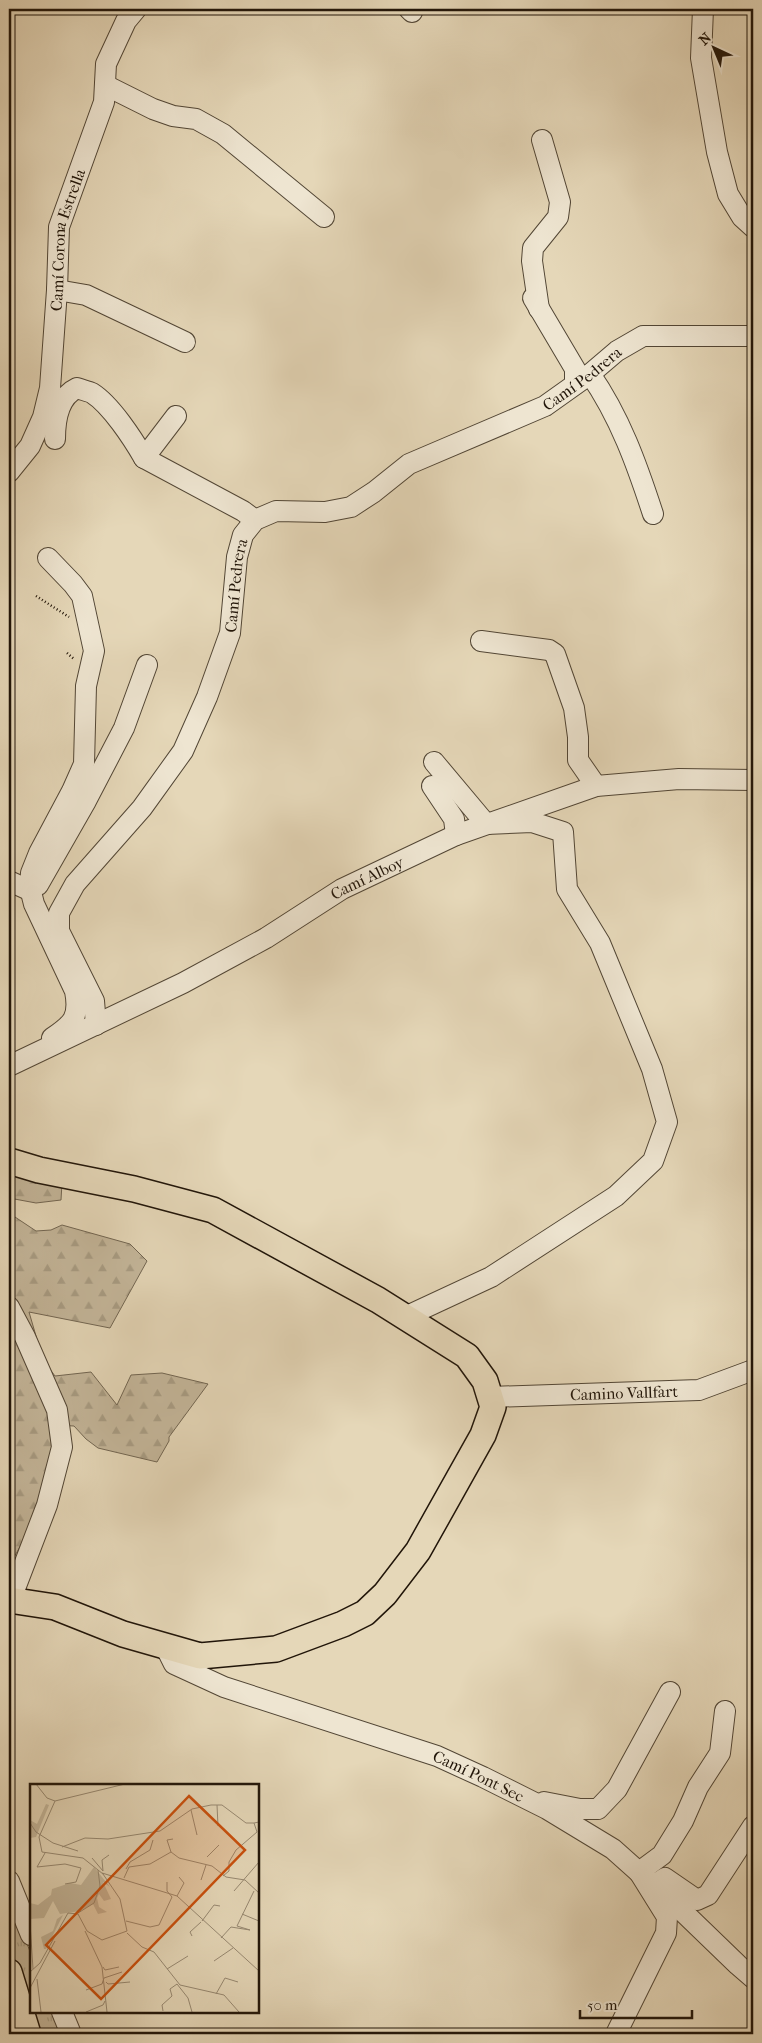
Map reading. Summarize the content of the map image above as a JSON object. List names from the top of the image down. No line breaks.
{"streets":{"street":["Camí Corona Estrella","Camí Pedrera","Camí Alboy","Camino Vallfart","Camí Pont Sec"]},"crossings":[["Camí Pedrera","Camí Alboy"]],"scale_bar":"50 m","north":"top left"}
